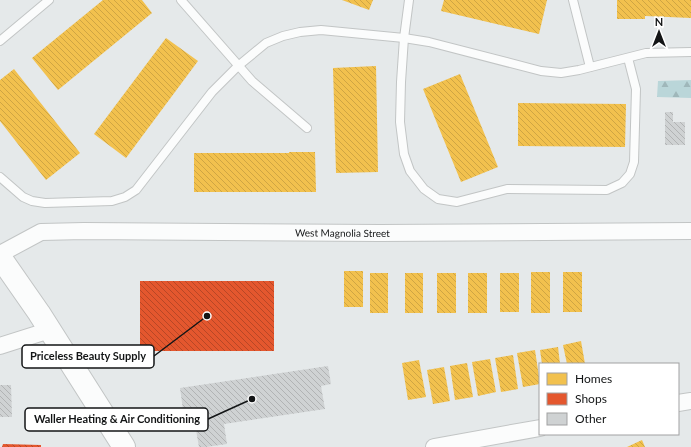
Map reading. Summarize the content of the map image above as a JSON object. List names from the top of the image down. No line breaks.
{"streets":{"street":["West Magnolia Street"]},"places":["Priceless Beauty Supply","Waller Heating & Air Conditioning"],"legend":["Homes","Shops","Other"],"north":"top"}
